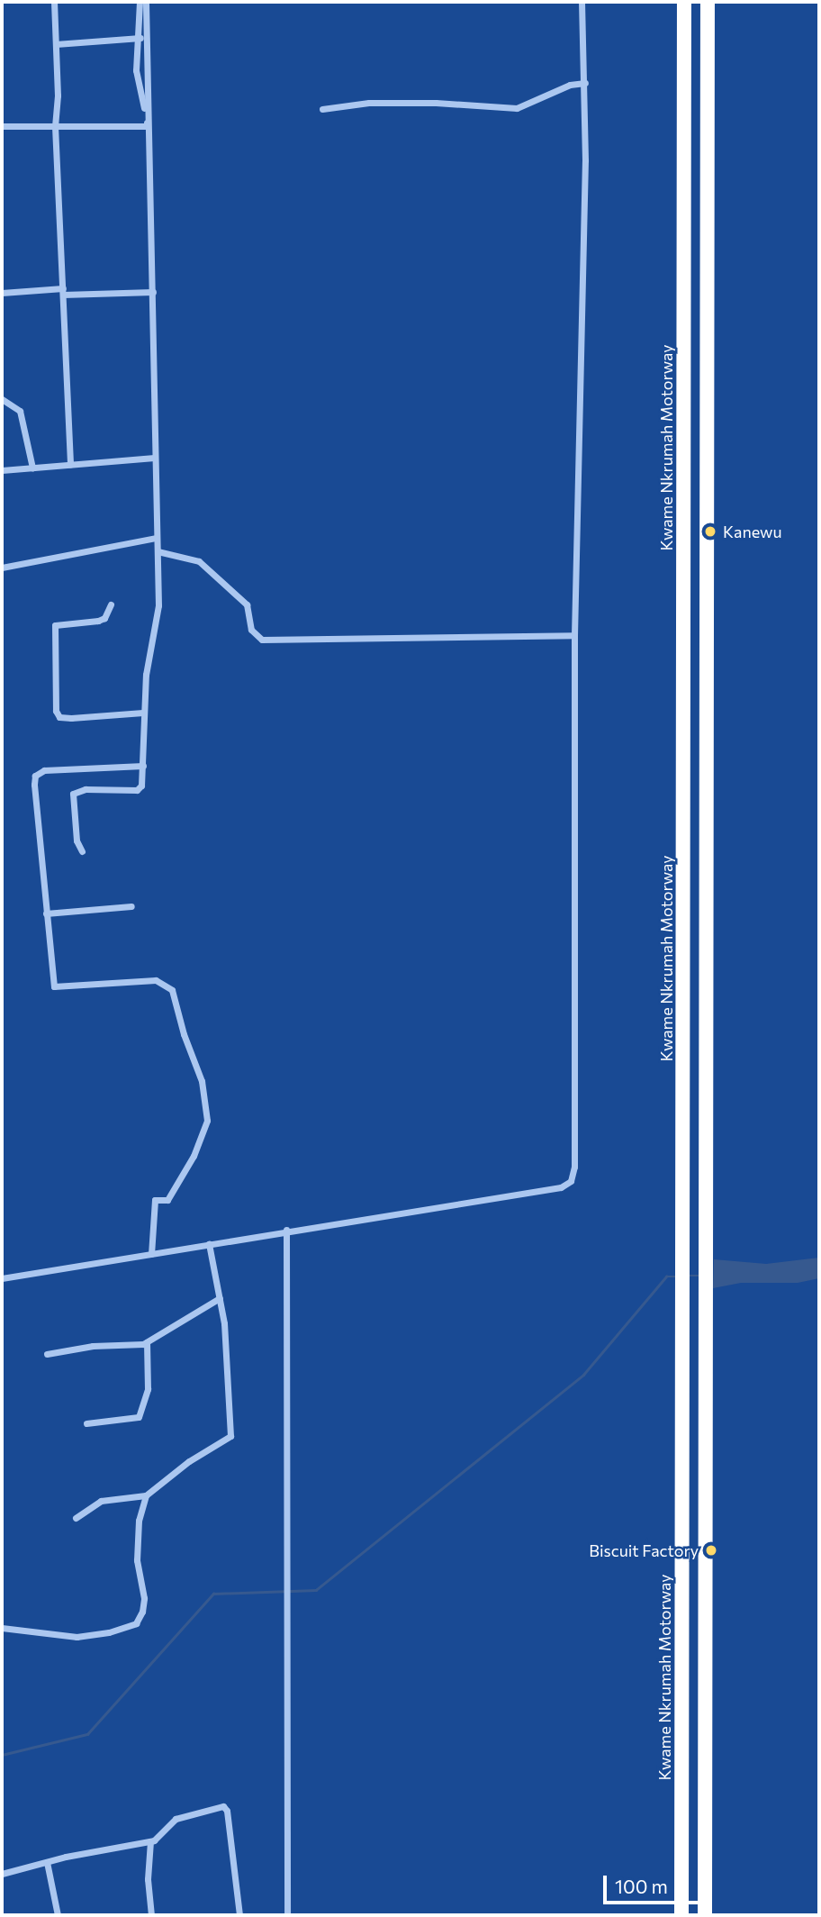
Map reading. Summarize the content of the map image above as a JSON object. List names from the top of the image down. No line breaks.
{"streets":{"highway":["Kwame Nkrumah Motorway"]},"places":["Kanewu","Biscuit Factory"],"scale_bar":"100 m"}
